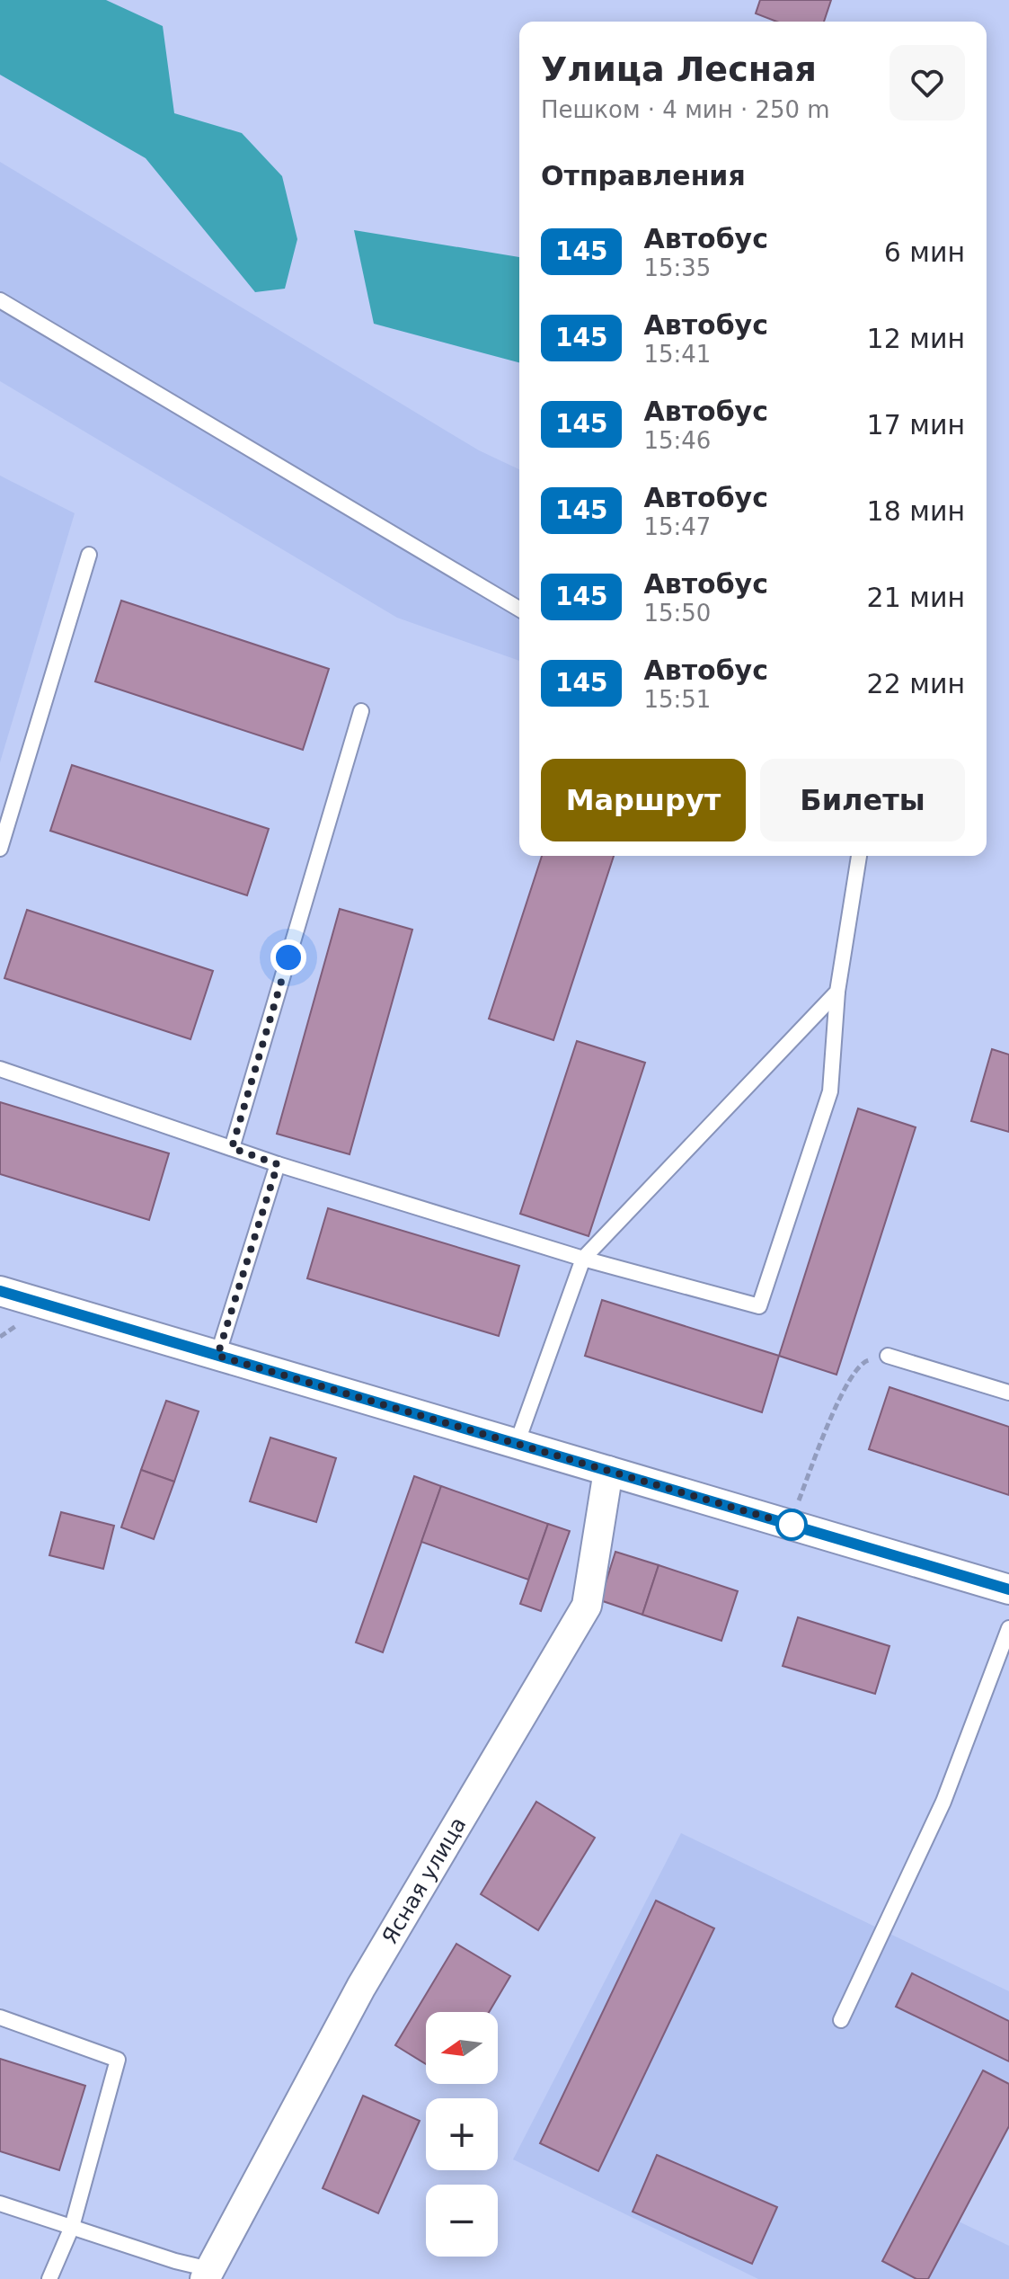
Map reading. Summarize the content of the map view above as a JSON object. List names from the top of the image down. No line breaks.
{"streets":{"street":["Ясная улица"]},"lines":["bus line 145"],"north":"left","page":{"heading":[["Улица Лесная","Пешком · 4 мин · 250 m"],"Отправления"],"list":[{"mark":"145","name":"Автобус","note":"15:35","value":"6 мин"},{"mark":"145","name":"Автобус","note":"15:41","value":"12 мин"},{"mark":"145","name":"Автобус","note":"15:46","value":"17 мин"},{"mark":"145","name":"Автобус","note":"15:47","value":"18 мин"},{"mark":"145","name":"Автобус","note":"15:50","value":"21 мин"},{"mark":"145","name":"Автобус","note":"15:51","value":"22 мин"}],"buttons":["Маршрут","Билеты"],"map_buttons":["+","−"]}}
